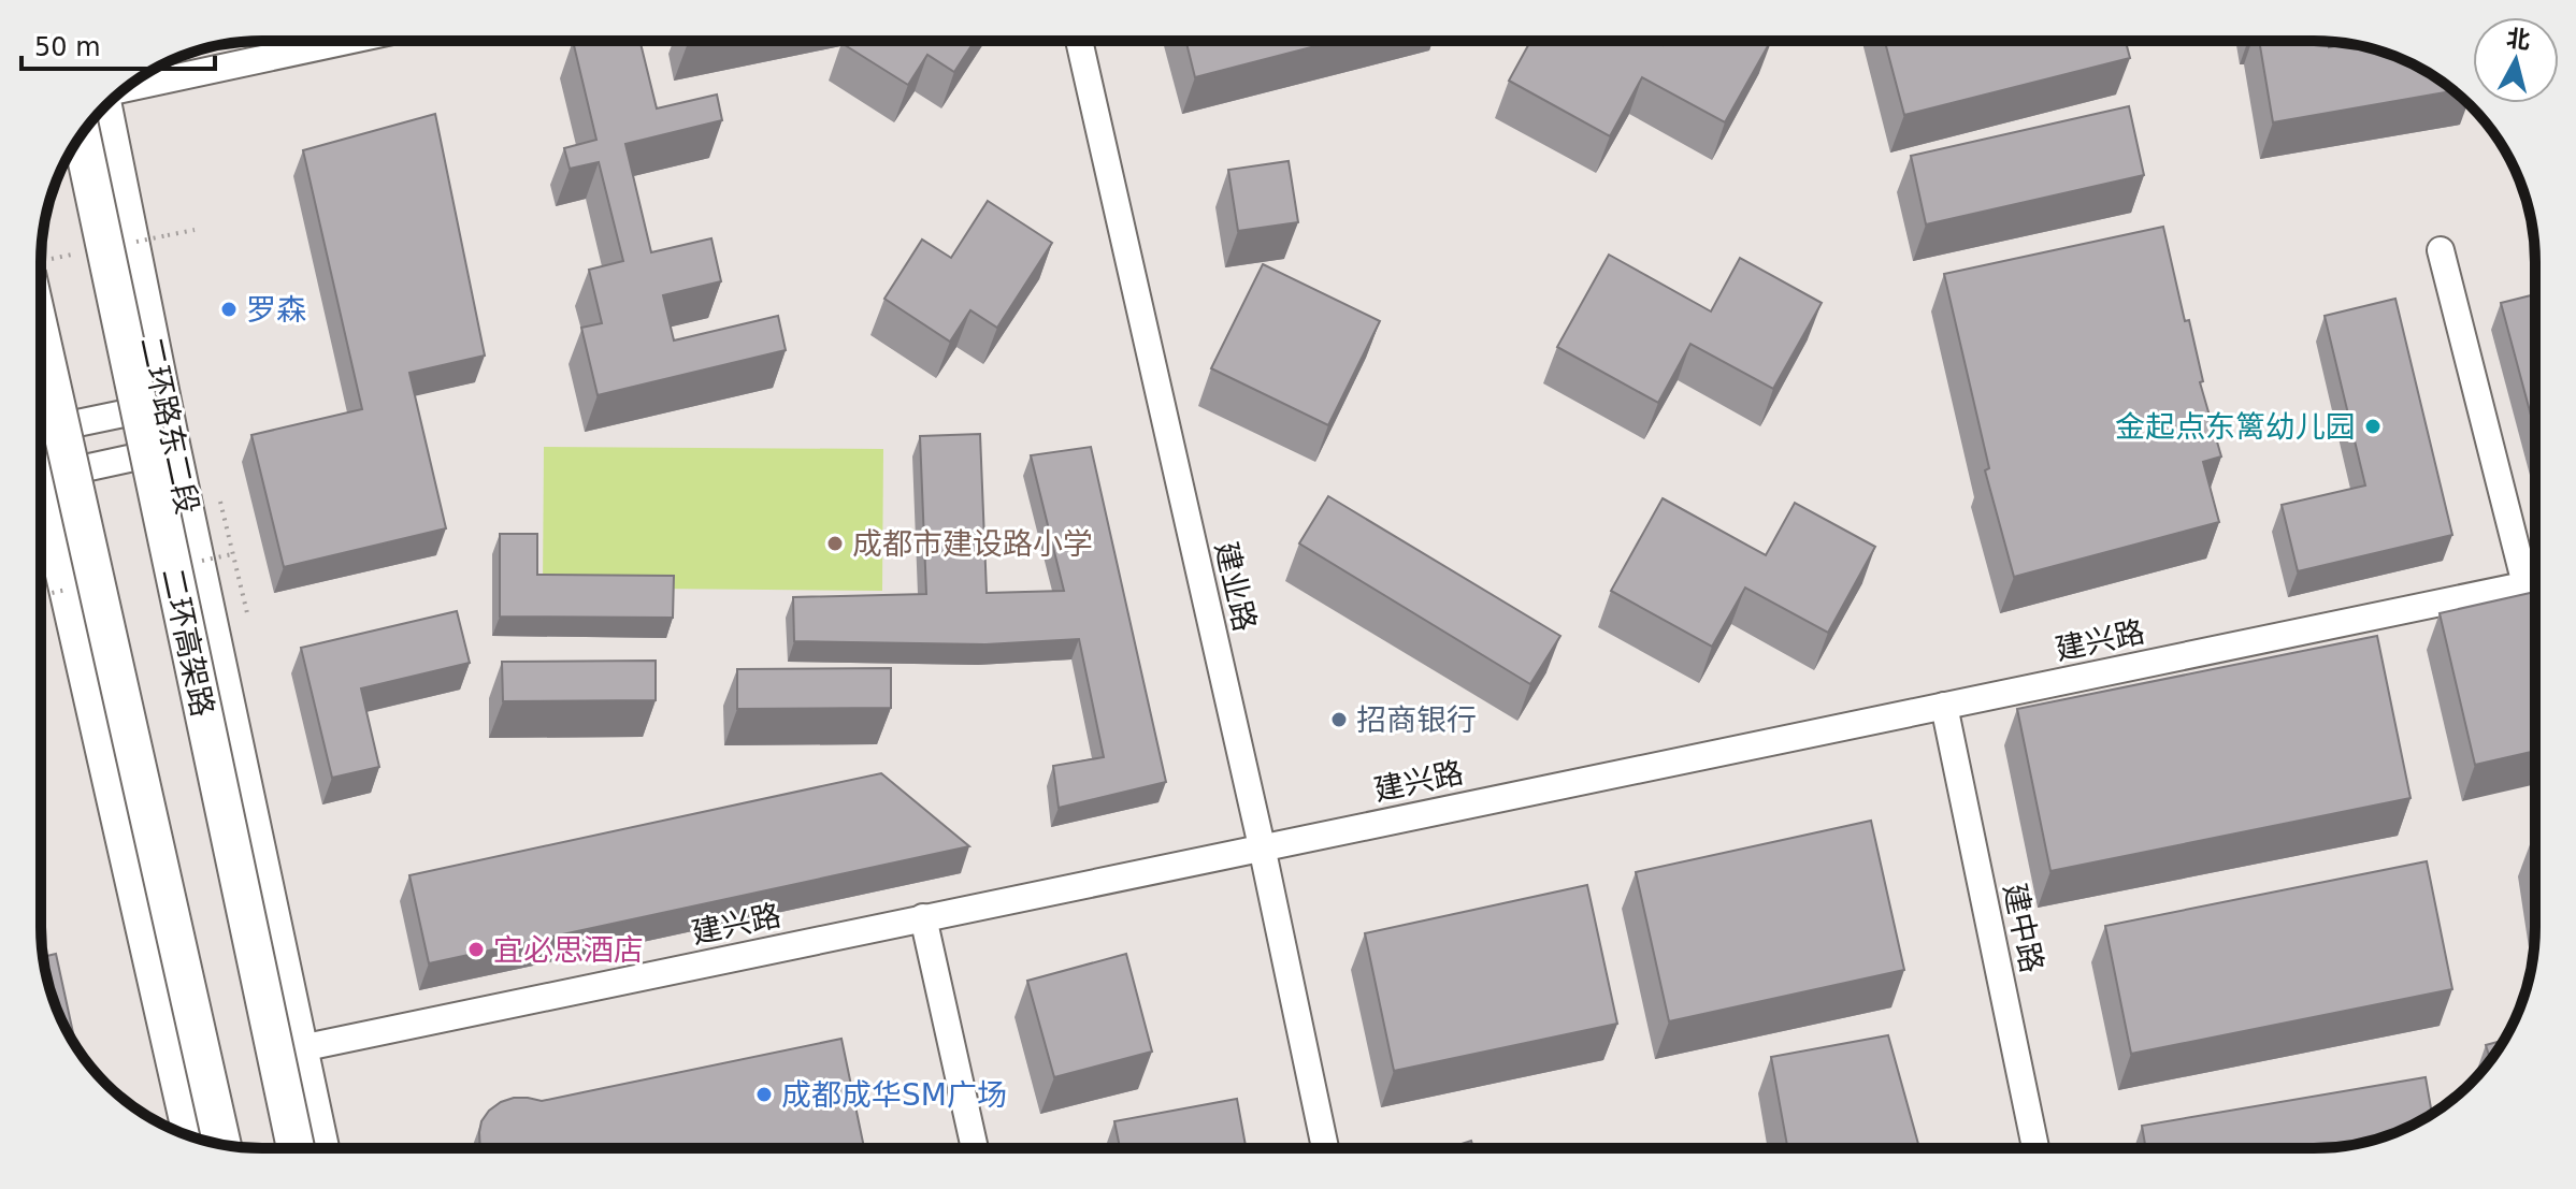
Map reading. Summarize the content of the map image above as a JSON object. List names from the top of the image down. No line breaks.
{"streets":{"highway":["二环高架路"],"main road":["二环路东二段"],"street":["建业路","建兴路","建中路"]},"crossings":[["二环路东二段","建兴路"],["建业路","建兴路"],["建兴路","建中路"]],"places":["罗森","金起点东篱幼儿园","成都市建设路小学","招商银行","宜必思酒店","成都成华SM广场"],"scale_bar":"50 m","north":"top"}
